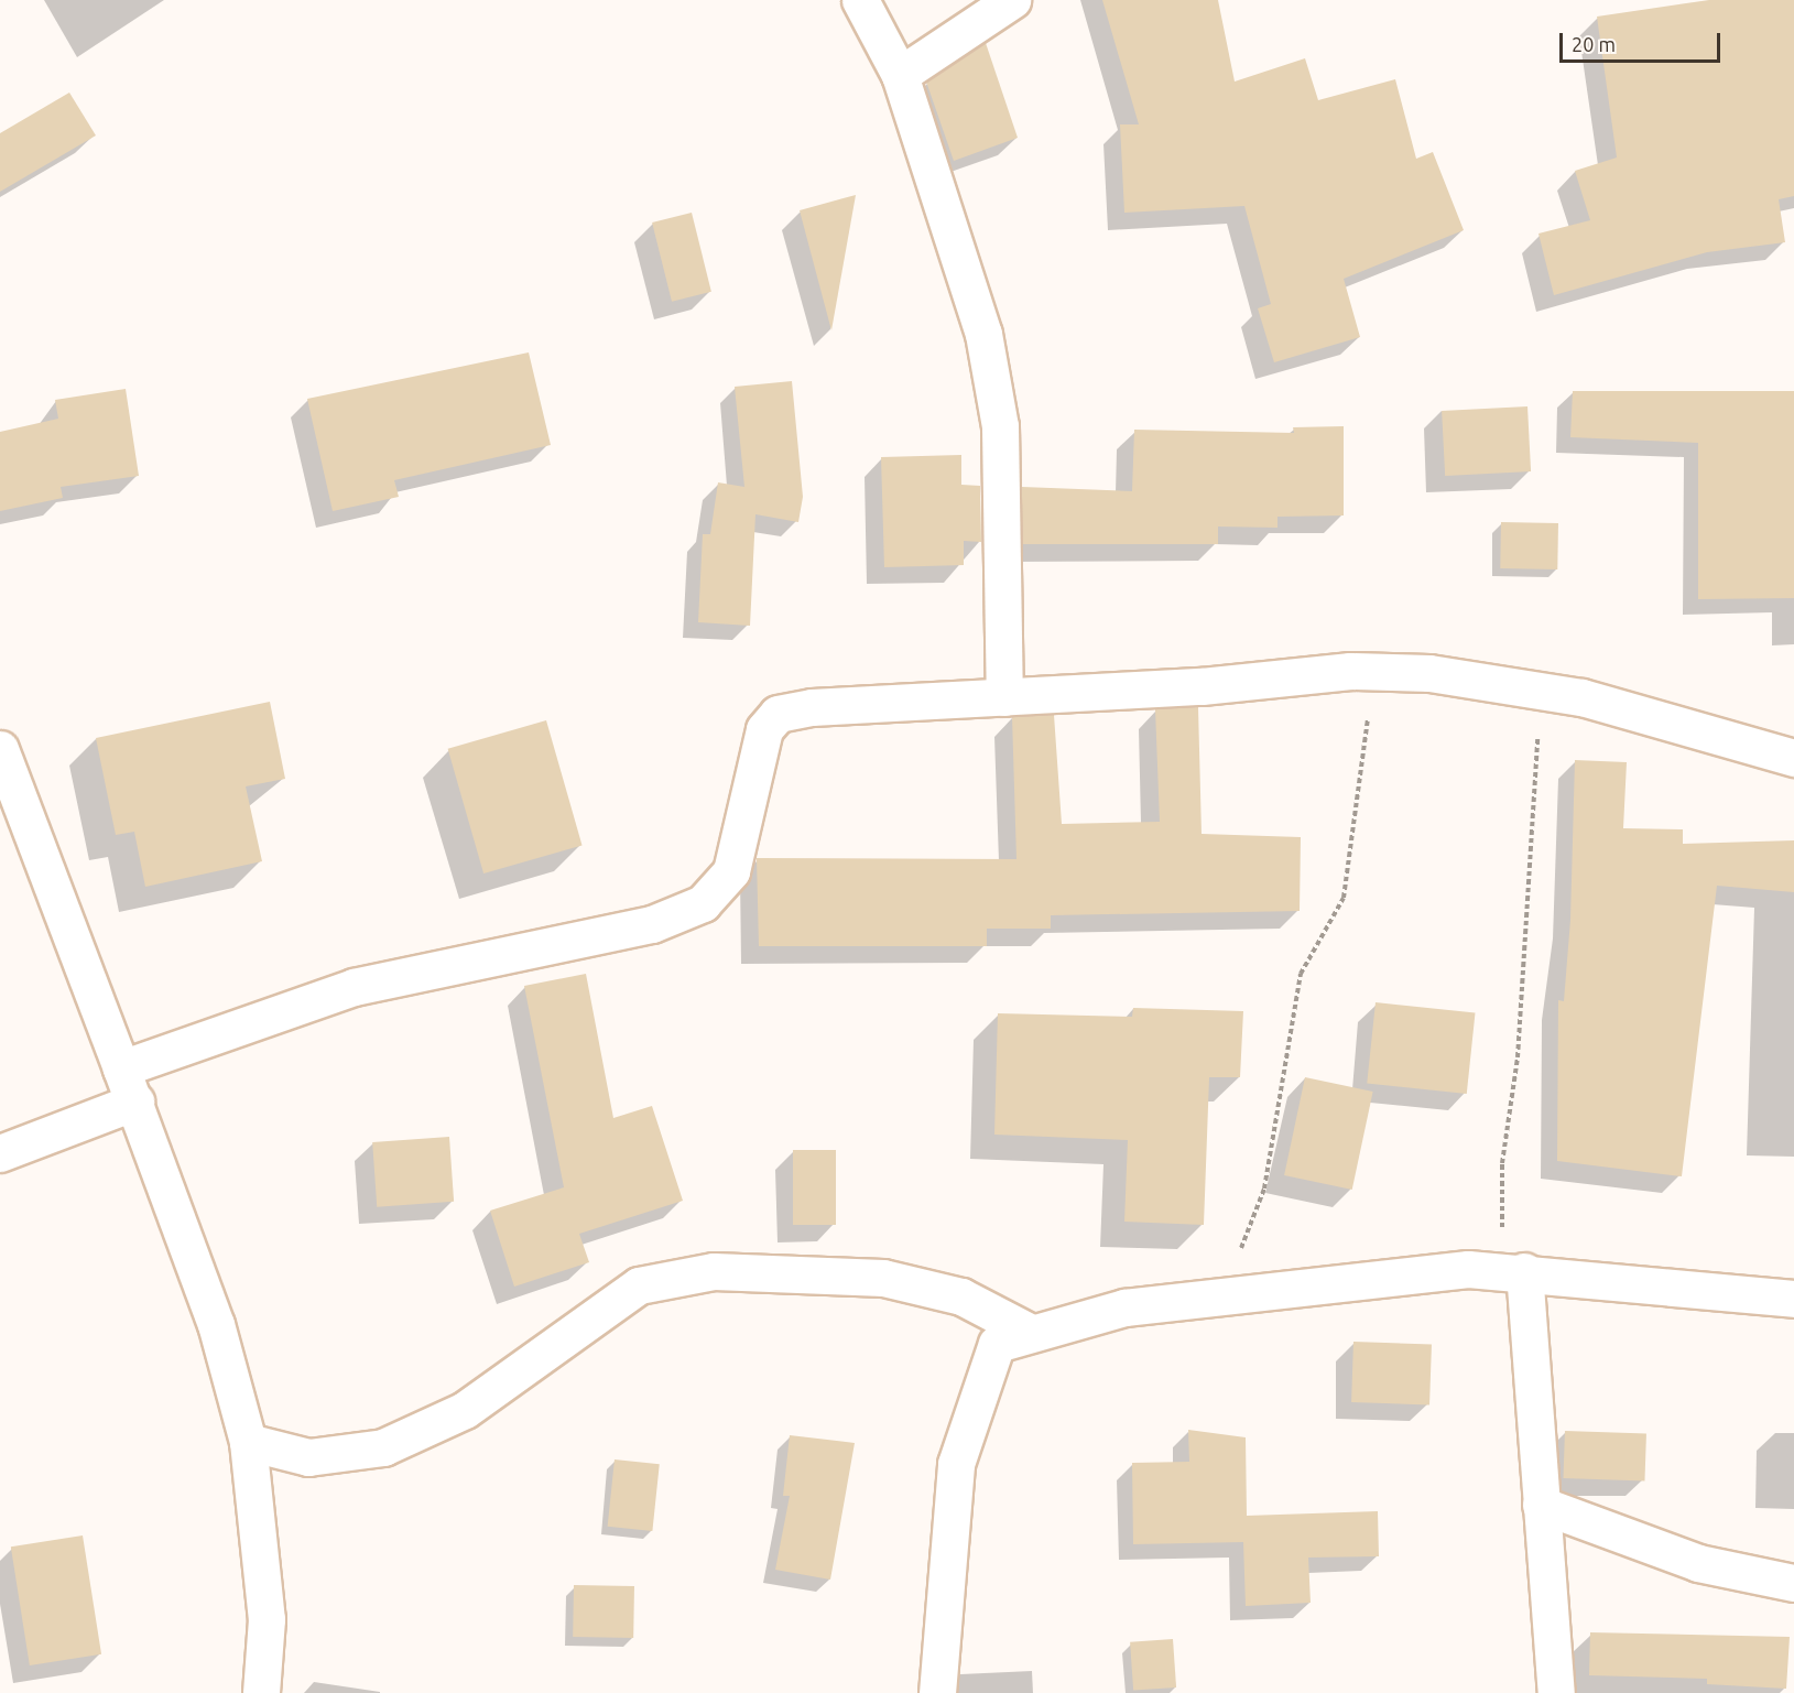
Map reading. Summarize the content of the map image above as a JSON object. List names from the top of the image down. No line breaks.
{"scale_bar":"20 m"}
